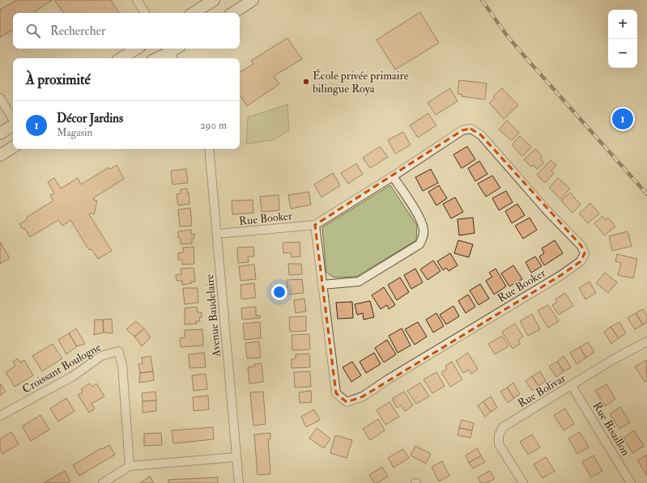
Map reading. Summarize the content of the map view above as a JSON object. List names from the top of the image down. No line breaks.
{"streets":{"street":["Rue Booker","Avenue Baudelaire","Croissant Boulogne","Rue Bolivar","Rue Bisaillon"]},"crossings":[["Rue Booker","Avenue Baudelaire"],["Rue Bolivar","Rue Bisaillon"]],"places":["École privée primaire bilingue Roya"],"page":{"map_buttons":["+","−"],"search":"Rechercher","heading":"À proximité","list":[{"mark":"1","name":"Décor Jardins","note":"Magasin","value":"290 m"}],"pins":"1"}}
